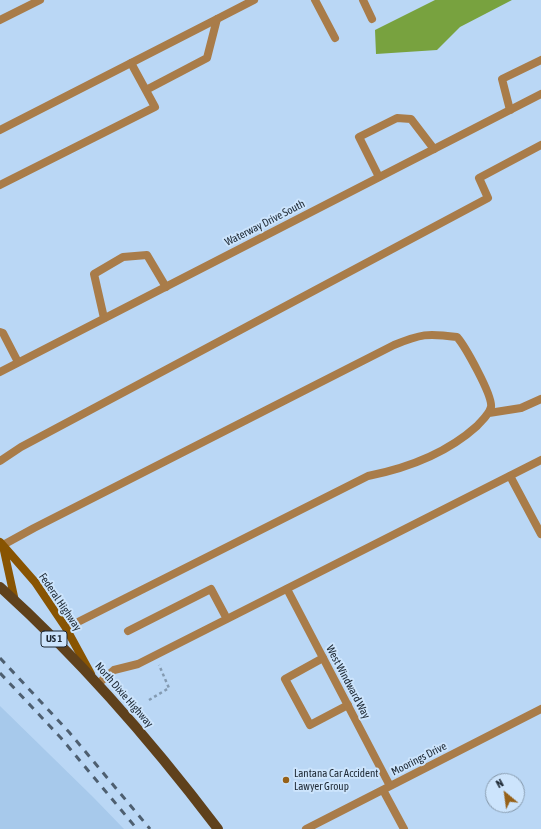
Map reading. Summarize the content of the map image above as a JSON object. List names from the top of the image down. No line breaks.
{"streets":{"main road":["Federal Highway","US 1","North Dixie Highway"],"street":["Waterway Drive South","West Windward Way","Moorings Drive"]},"crossings":[["Federal Highway","North Dixie Highway"],["West Windward Way","Moorings Drive"]],"places":["Lantana Car Accident Lawyer Group"],"north":"top left"}
